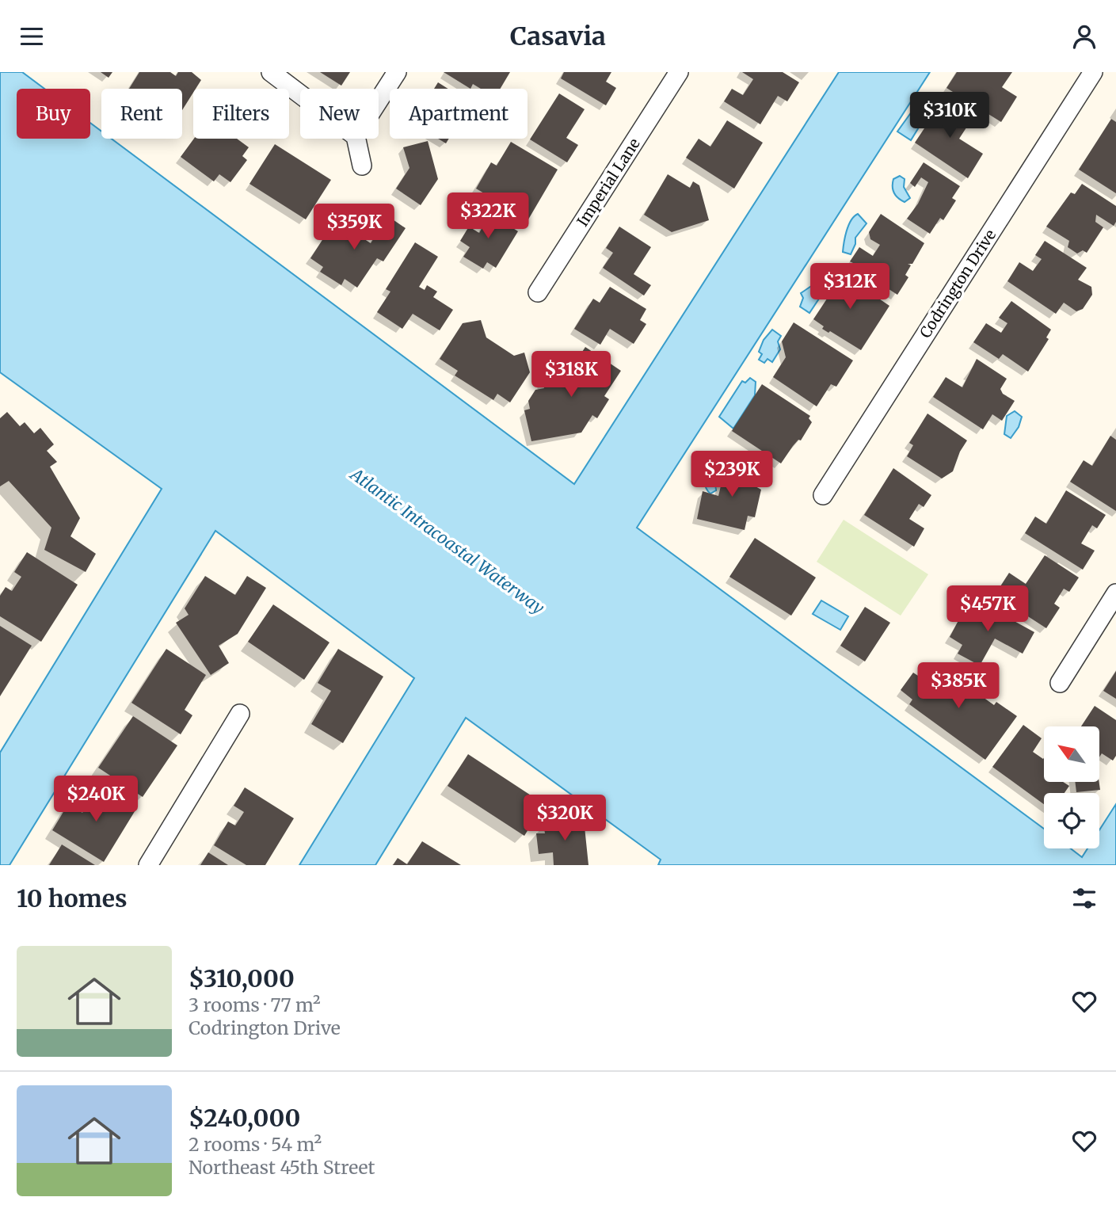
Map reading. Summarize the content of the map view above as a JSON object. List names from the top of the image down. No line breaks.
{"streets":{"street":["Imperial Lane","Codrington Drive"]},"water":["Atlantic Intracoastal Waterway"],"north":"top left","page":{"header":"Casavia","chip":["Buy","Rent","Filters","New","Apartment"],"price":["$310K","$322K","$359K","$312K","$318K","$239K","$457K","$385K","$240K","$320K"],"heading":"10 homes","list":[{"name":"$310,000","note":"3 rooms · 77 m² · Codrington Drive"},{"name":"$240,000","note":"2 rooms · 54 m² · Northeast 45th Street"}]}}
